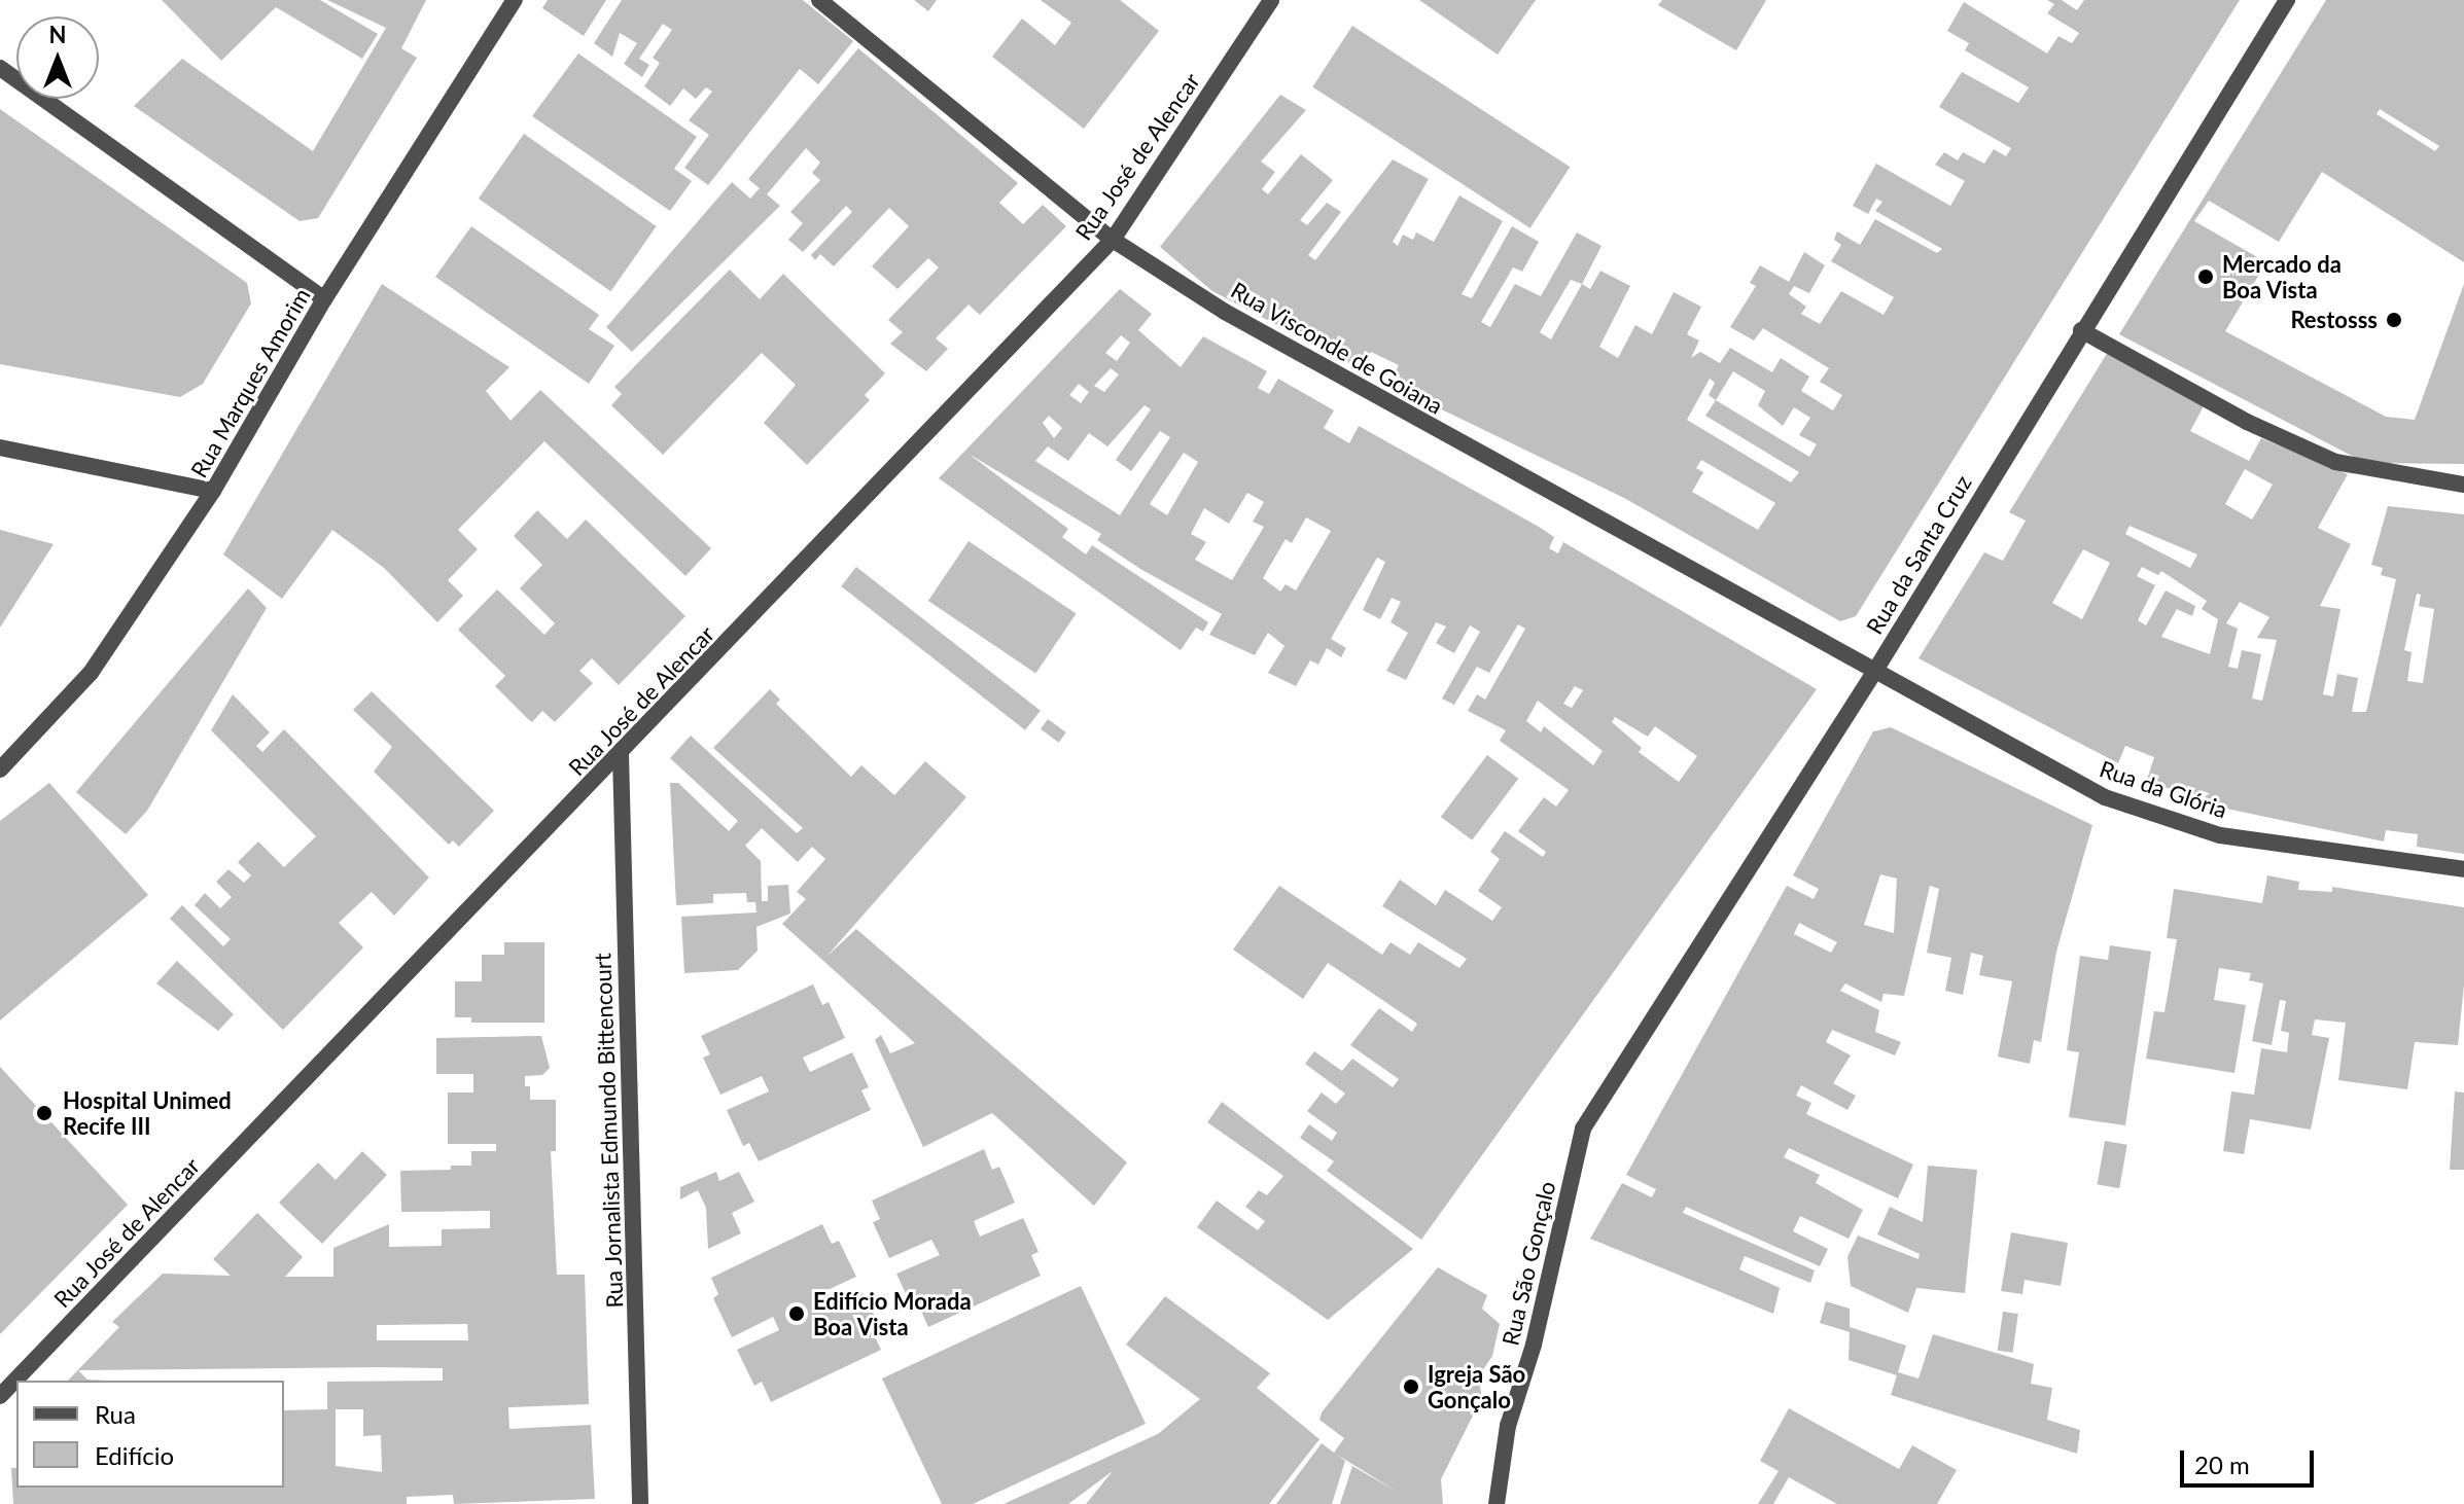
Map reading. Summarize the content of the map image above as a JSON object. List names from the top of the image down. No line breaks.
{"streets":{"street":["Rua José de Alencar","Rua Visconde de Goiana","Rua Marques Amorim","Rua da Santa Cruz","Rua da Glória","Rua Jornalista Edmundo Bittencourt","Rua São Gonçalo"]},"crossings":[["Rua José de Alencar","Rua Visconde de Goiana"],["Rua José de Alencar","Rua Jornalista Edmundo Bittencourt"],["Rua Visconde de Goiana","Rua da Santa Cruz"],["Rua Visconde de Goiana","Rua da Glória"],["Rua da Santa Cruz","Rua da Glória"],["Rua da Santa Cruz","Rua São Gonçalo"]],"places":["Mercado da Boa Vista","Restosss","Hospital Unimed Recife III","Edifício Morada Boa Vista","Igreja São Gonçalo"],"legend":["Rua","Edifício"],"scale_bar":"20 m","north":"top"}
